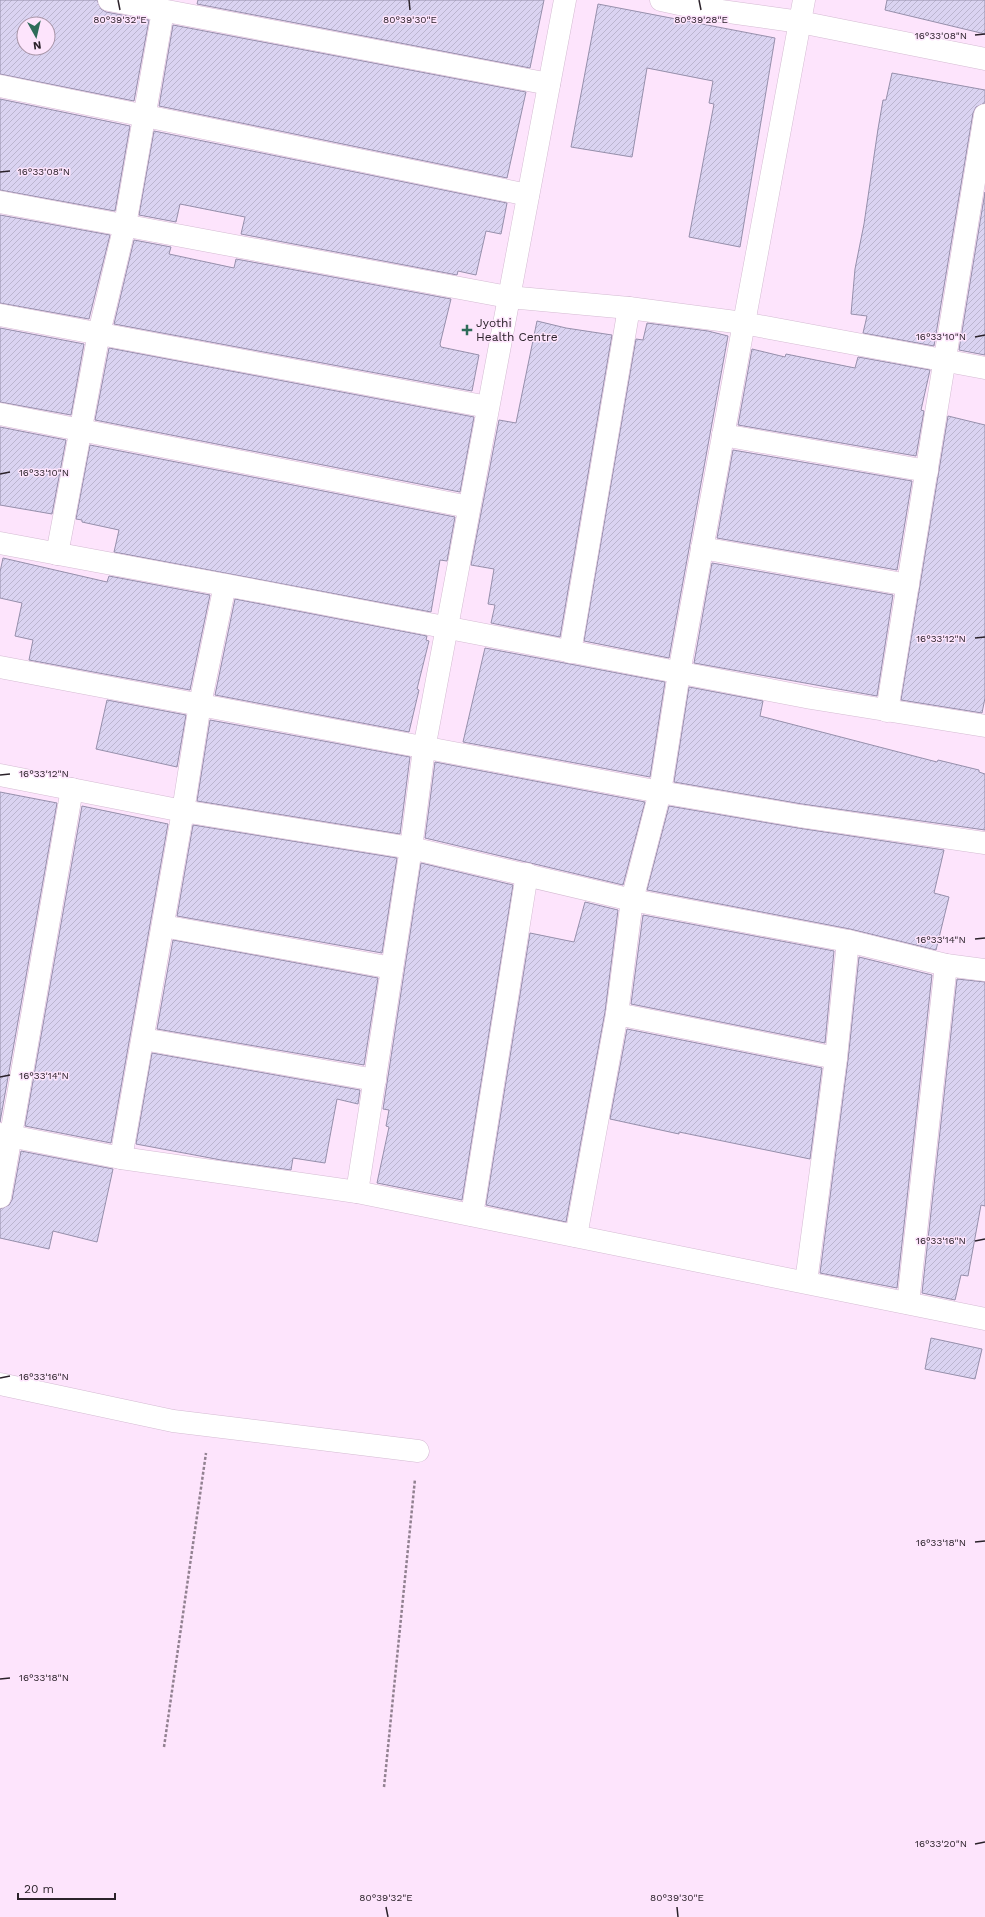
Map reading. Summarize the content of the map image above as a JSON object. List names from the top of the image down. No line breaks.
{"places":{"health":["Jyothi Health Centre"]},"scale_bar":"20 m","north":"bottom","coordinates":["80°39'32\"E","80°39'30\"E","80°39'28\"E","16°33'08\"N","16°33'10\"N","16°33'12\"N","16°33'14\"N","16°33'16\"N","16°33'18\"N","16°33'20\"N"]}
